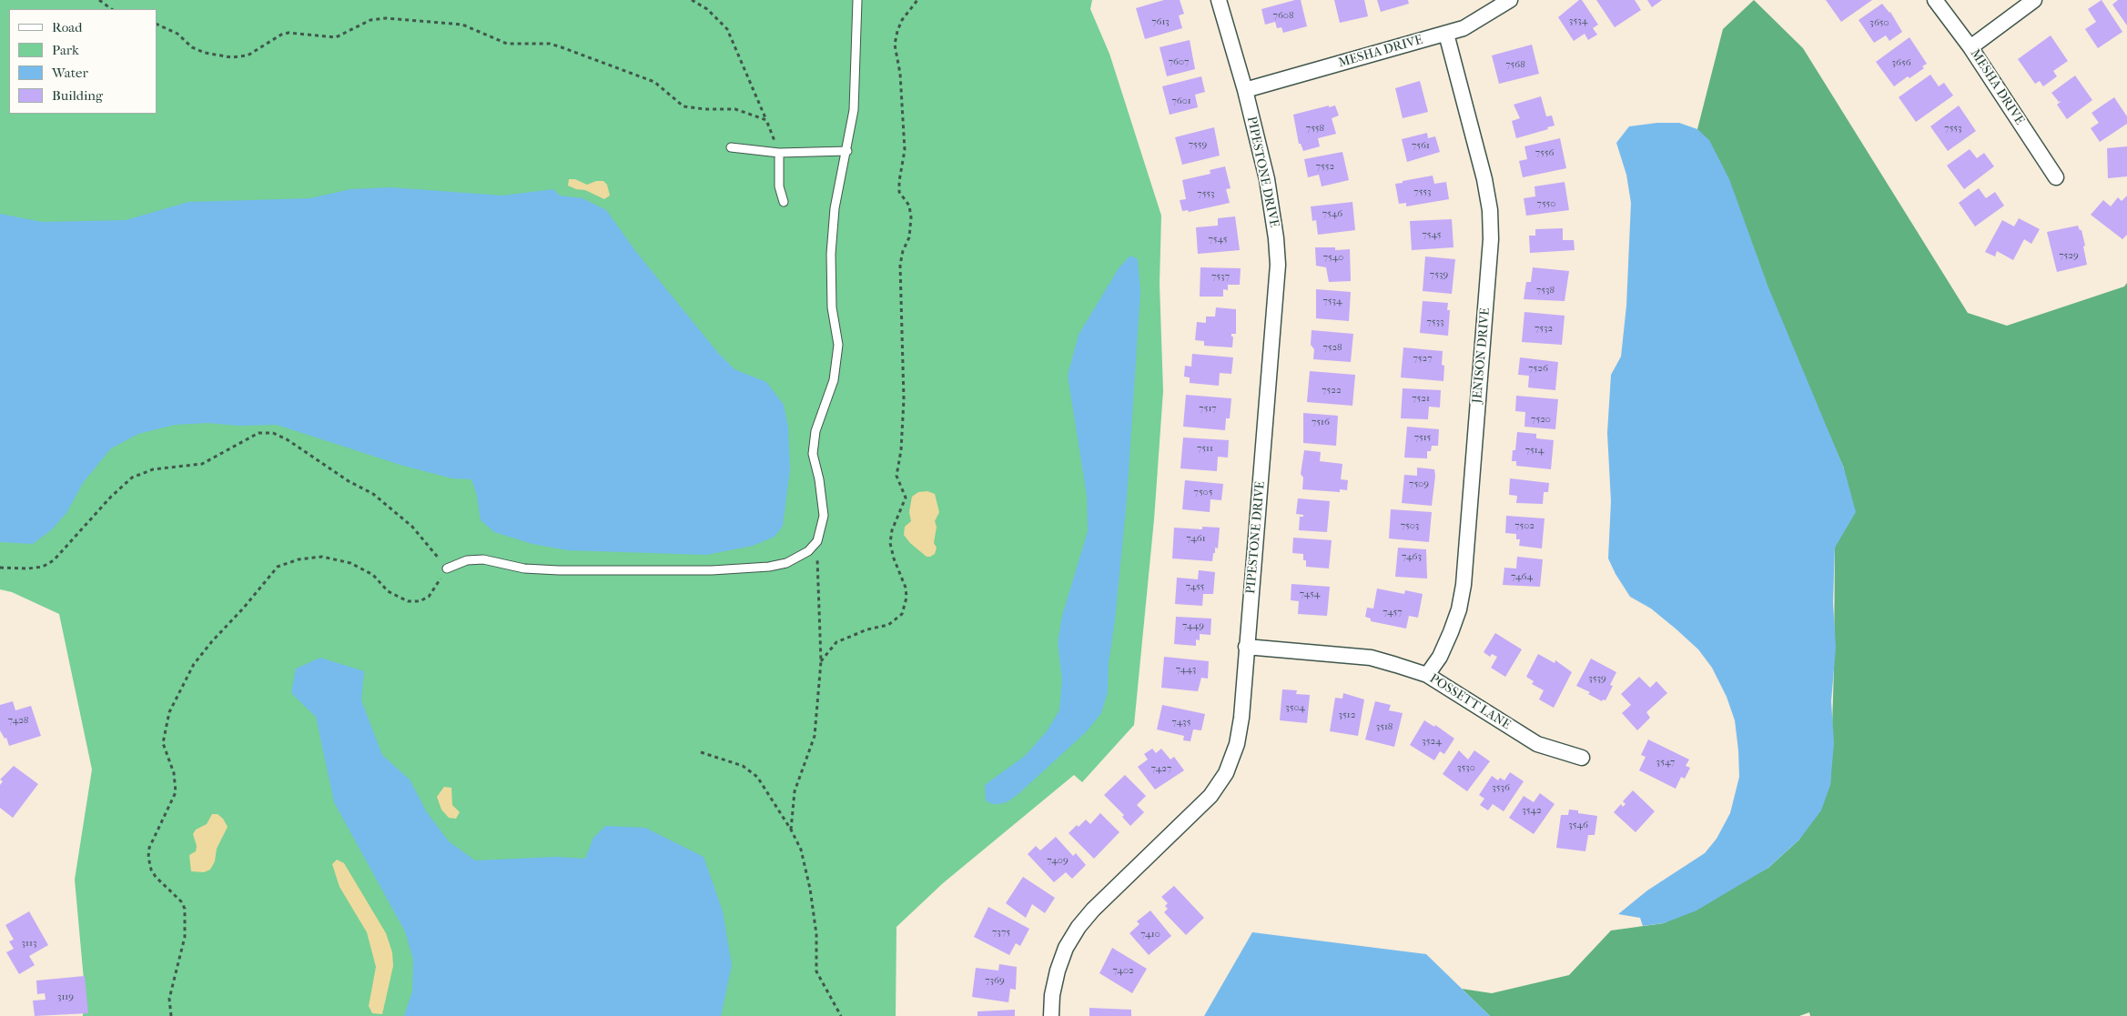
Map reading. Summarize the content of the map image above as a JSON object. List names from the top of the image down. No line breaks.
{"streets":{"street":["MESHA DRIVE","PIPESTONE DRIVE","JENISON DRIVE","POSSETT LANE"]},"crossings":[["MESHA DRIVE","PIPESTONE DRIVE"],["MESHA DRIVE","JENISON DRIVE"],["PIPESTONE DRIVE","POSSETT LANE"],["JENISON DRIVE","POSSETT LANE"]],"house_numbers":["7608","3534","7613","3650","7607","3656","7568","7601","7558","7553","7559","7561","7556","7552","7553","7553","7550","7546","7545","7545","7529","7540","7539","7537","7538","7534","7533","7532","7528","7527","7526","7522","7521","7517","7520","7516","7515","7511","7514","7509","7505","7503","7502","7461","7463","7464","7455","7454","7457","7449","7443","3539","3504","3512","7428","7435","3518","3524","3547","3530","7427","3536","3542","3546","7409","7375","7410","3113","7402","7369","3119"],"legend":["Road","Park","Water","Building"]}
